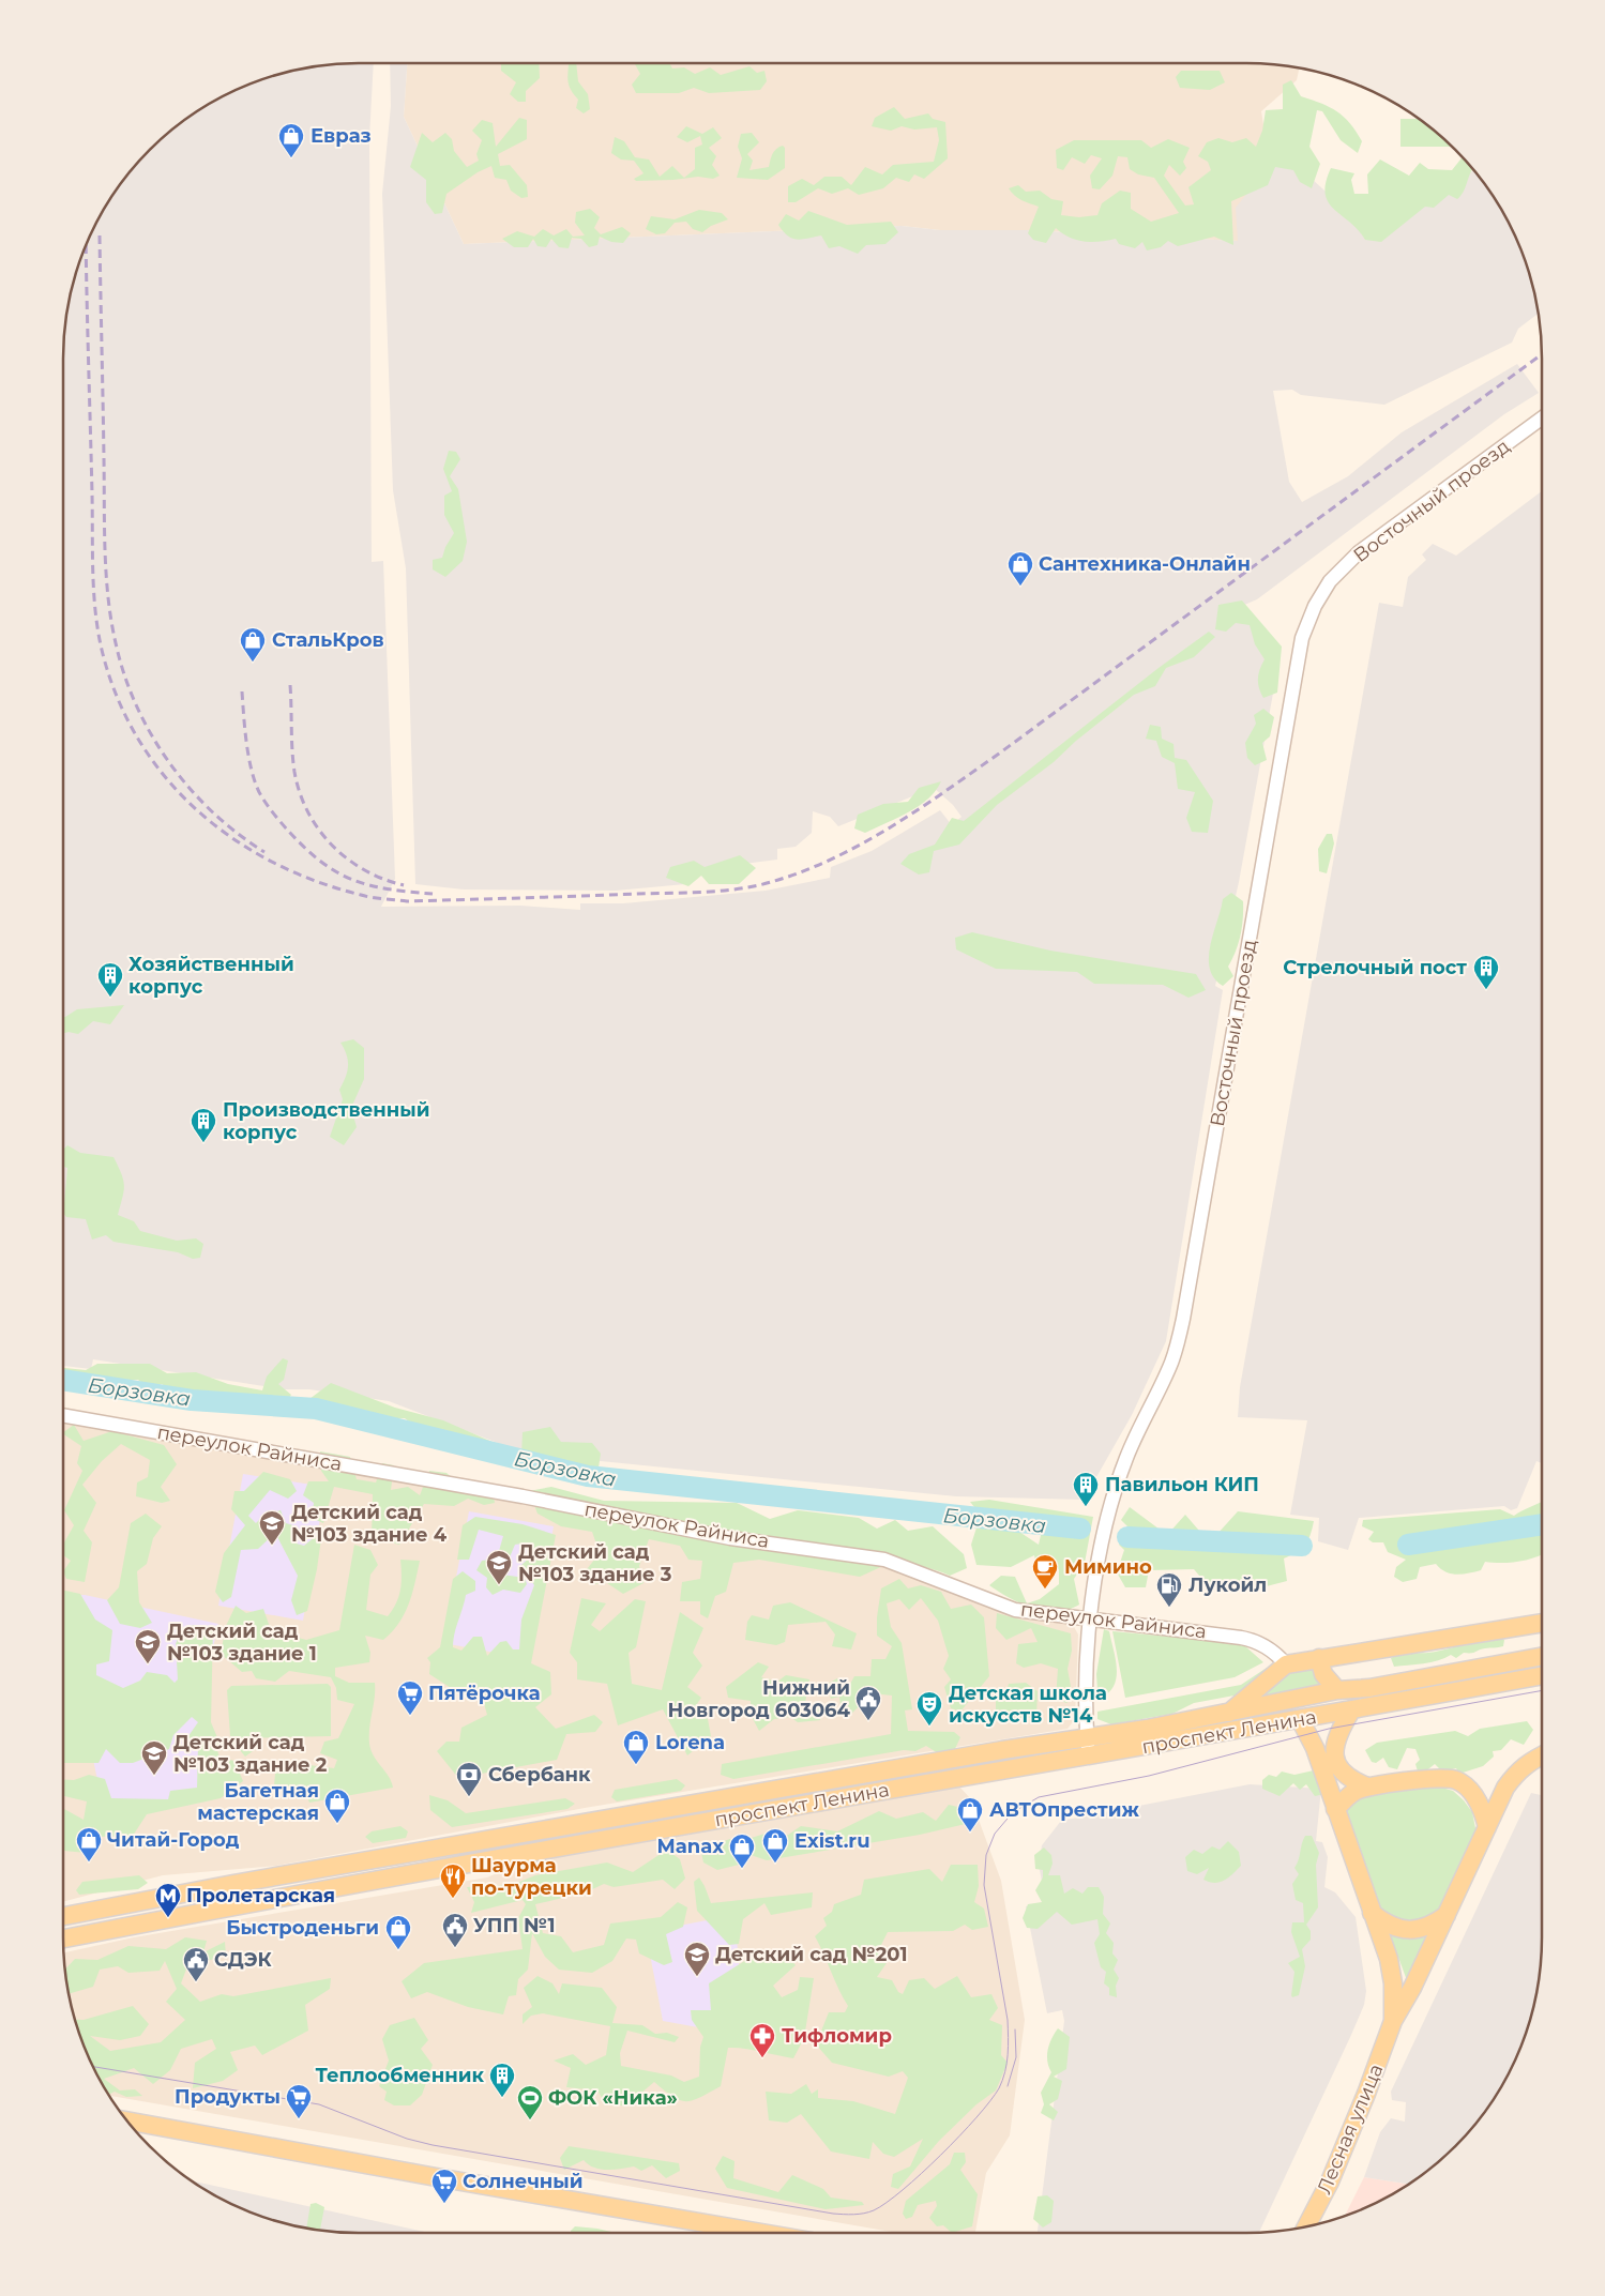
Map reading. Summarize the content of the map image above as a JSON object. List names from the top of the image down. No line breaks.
{"streets":{"main road":["проспект Ленина","Лесная улица"],"street":["Восточный проезд","переулок Райниса"]},"crossings":[["Восточный проезд","переулок Райниса"],["Восточный проезд","проспект Ленина"]],"water":["Борзовка"],"places":{"shop":["Евраз","Сантехника-Онлайн","СтальКров","Lorena","Багетная мастерская","АВТОпрестиж","Читай-Город","Exist.ru","Manax","Быстроденьги"],"building":["Стрелочный пост","Хозяйственный корпус","Производственный корпус","Павильон КИП","Теплообменник"],"school or university":["Детский сад №103 здание 4","Детский сад №103 здание 3","Детский сад №103 здание 1","Детский сад №103 здание 2","Детский сад №201"],"cafe":["Мимино"],"fuel station":["Лукойл"],"supermarket":["Пятёрочка","Продукты","Солнечный"],"public building":["Нижний Новгород 603064","УПП №1","СДЭК"],"theatre":["Детская школа искусств №14"],"bank":["Сбербанк"],"restaurant":["Шаурма по-турецки"],"metro station":["Пролетарская"],"pharmacy":["Тифломир"],"sports":["ФОК «Ника»"]}}
